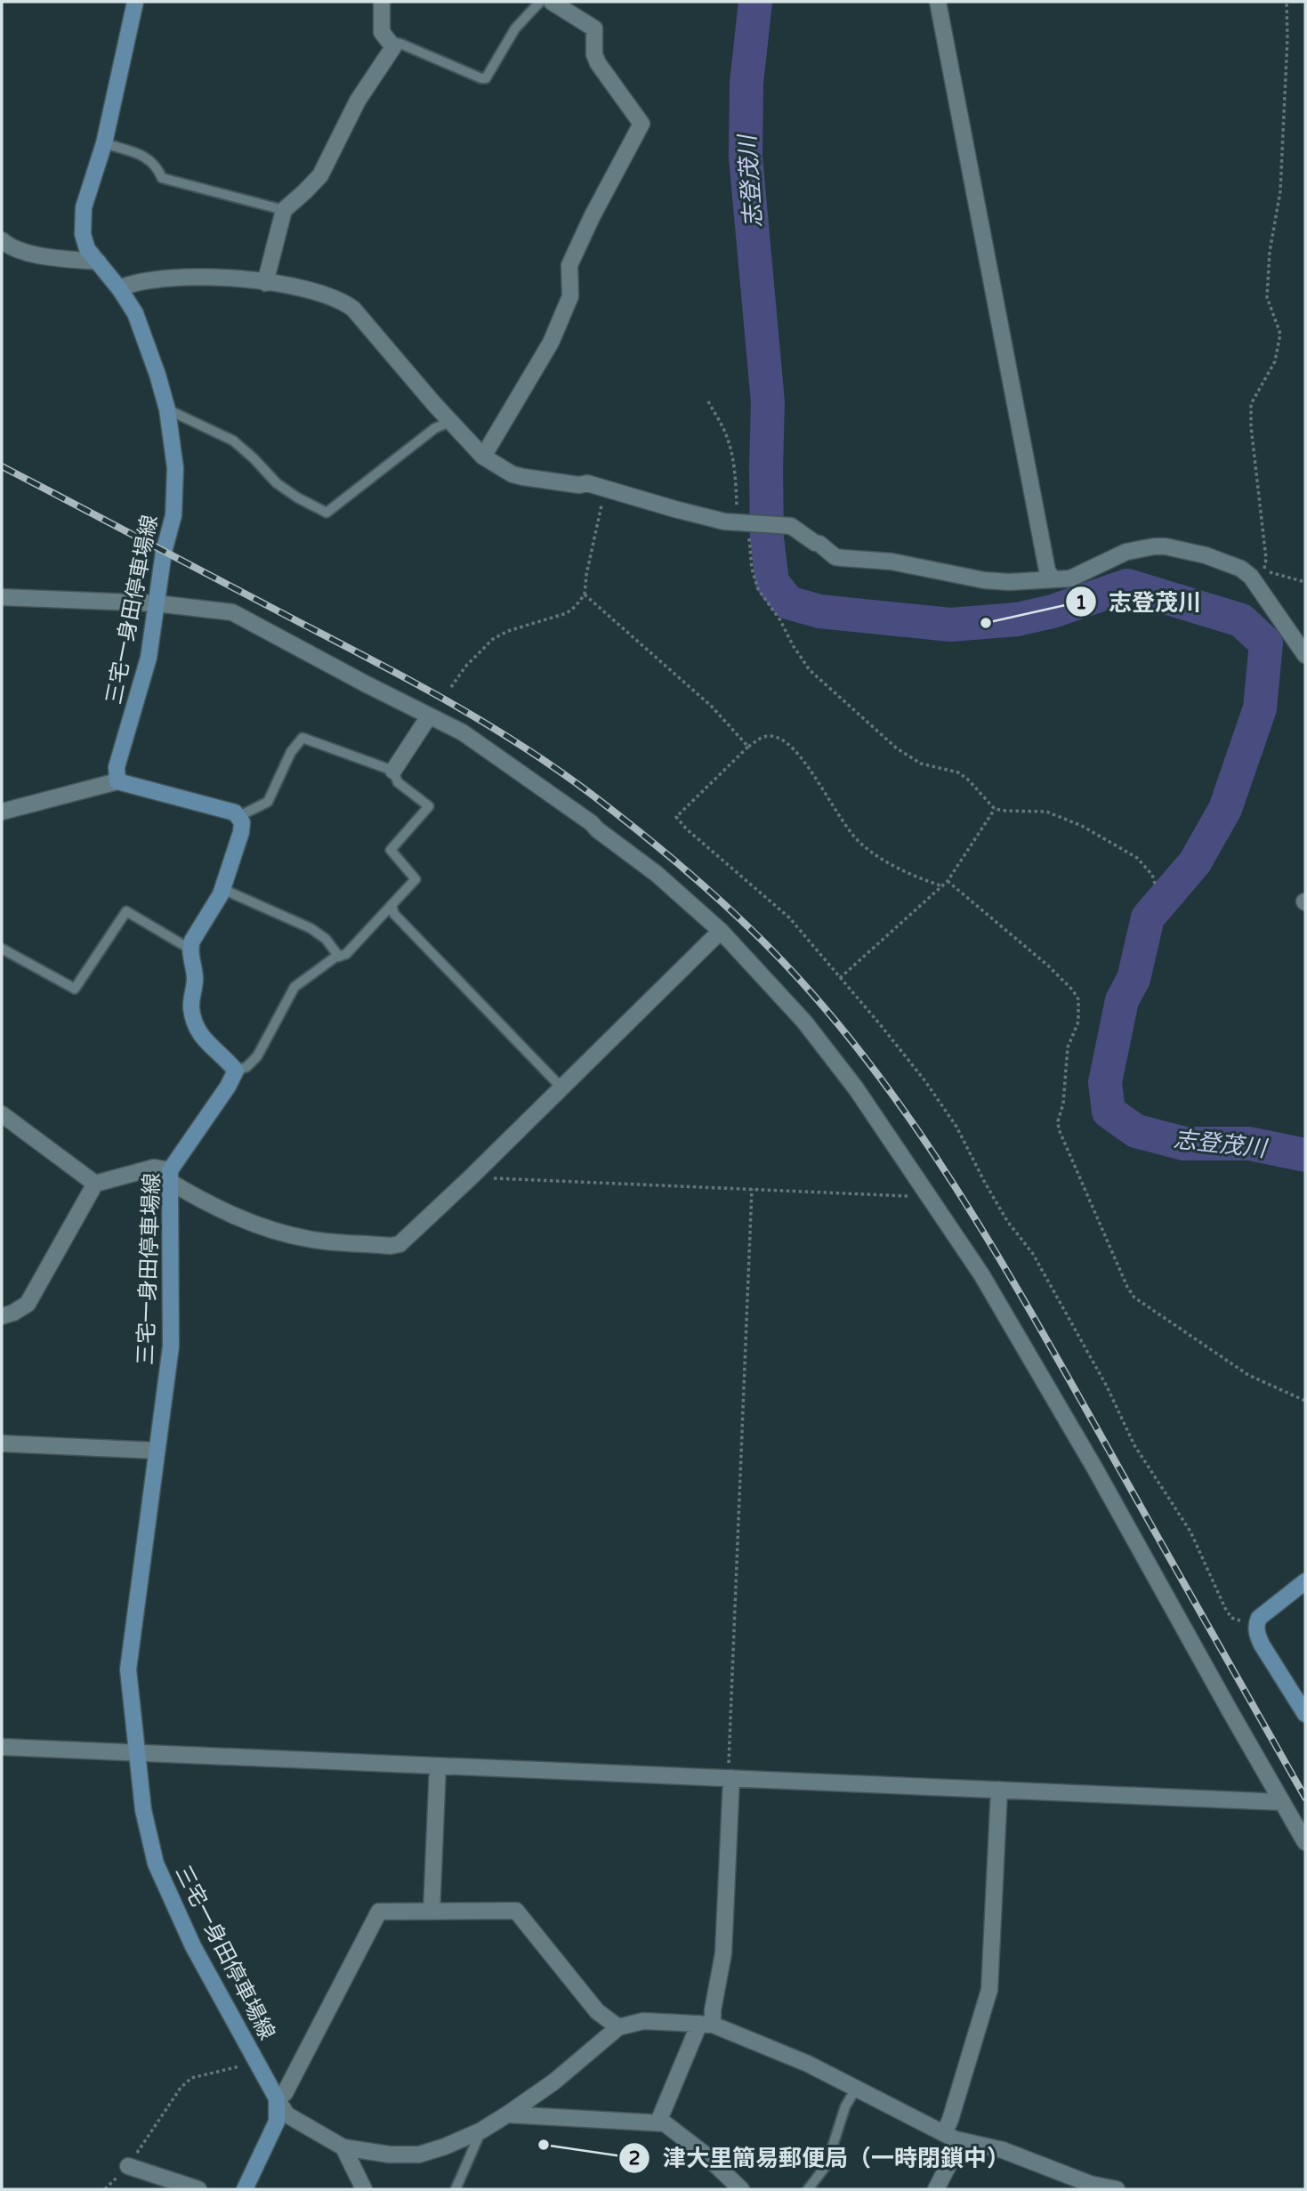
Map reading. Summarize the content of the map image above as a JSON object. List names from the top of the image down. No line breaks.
{"streets":{"main road":["三宅一身田停車場線"]},"water":["志登茂川"],"places":["志登茂川","津大里簡易郵便局（一時閉鎖中）"]}
